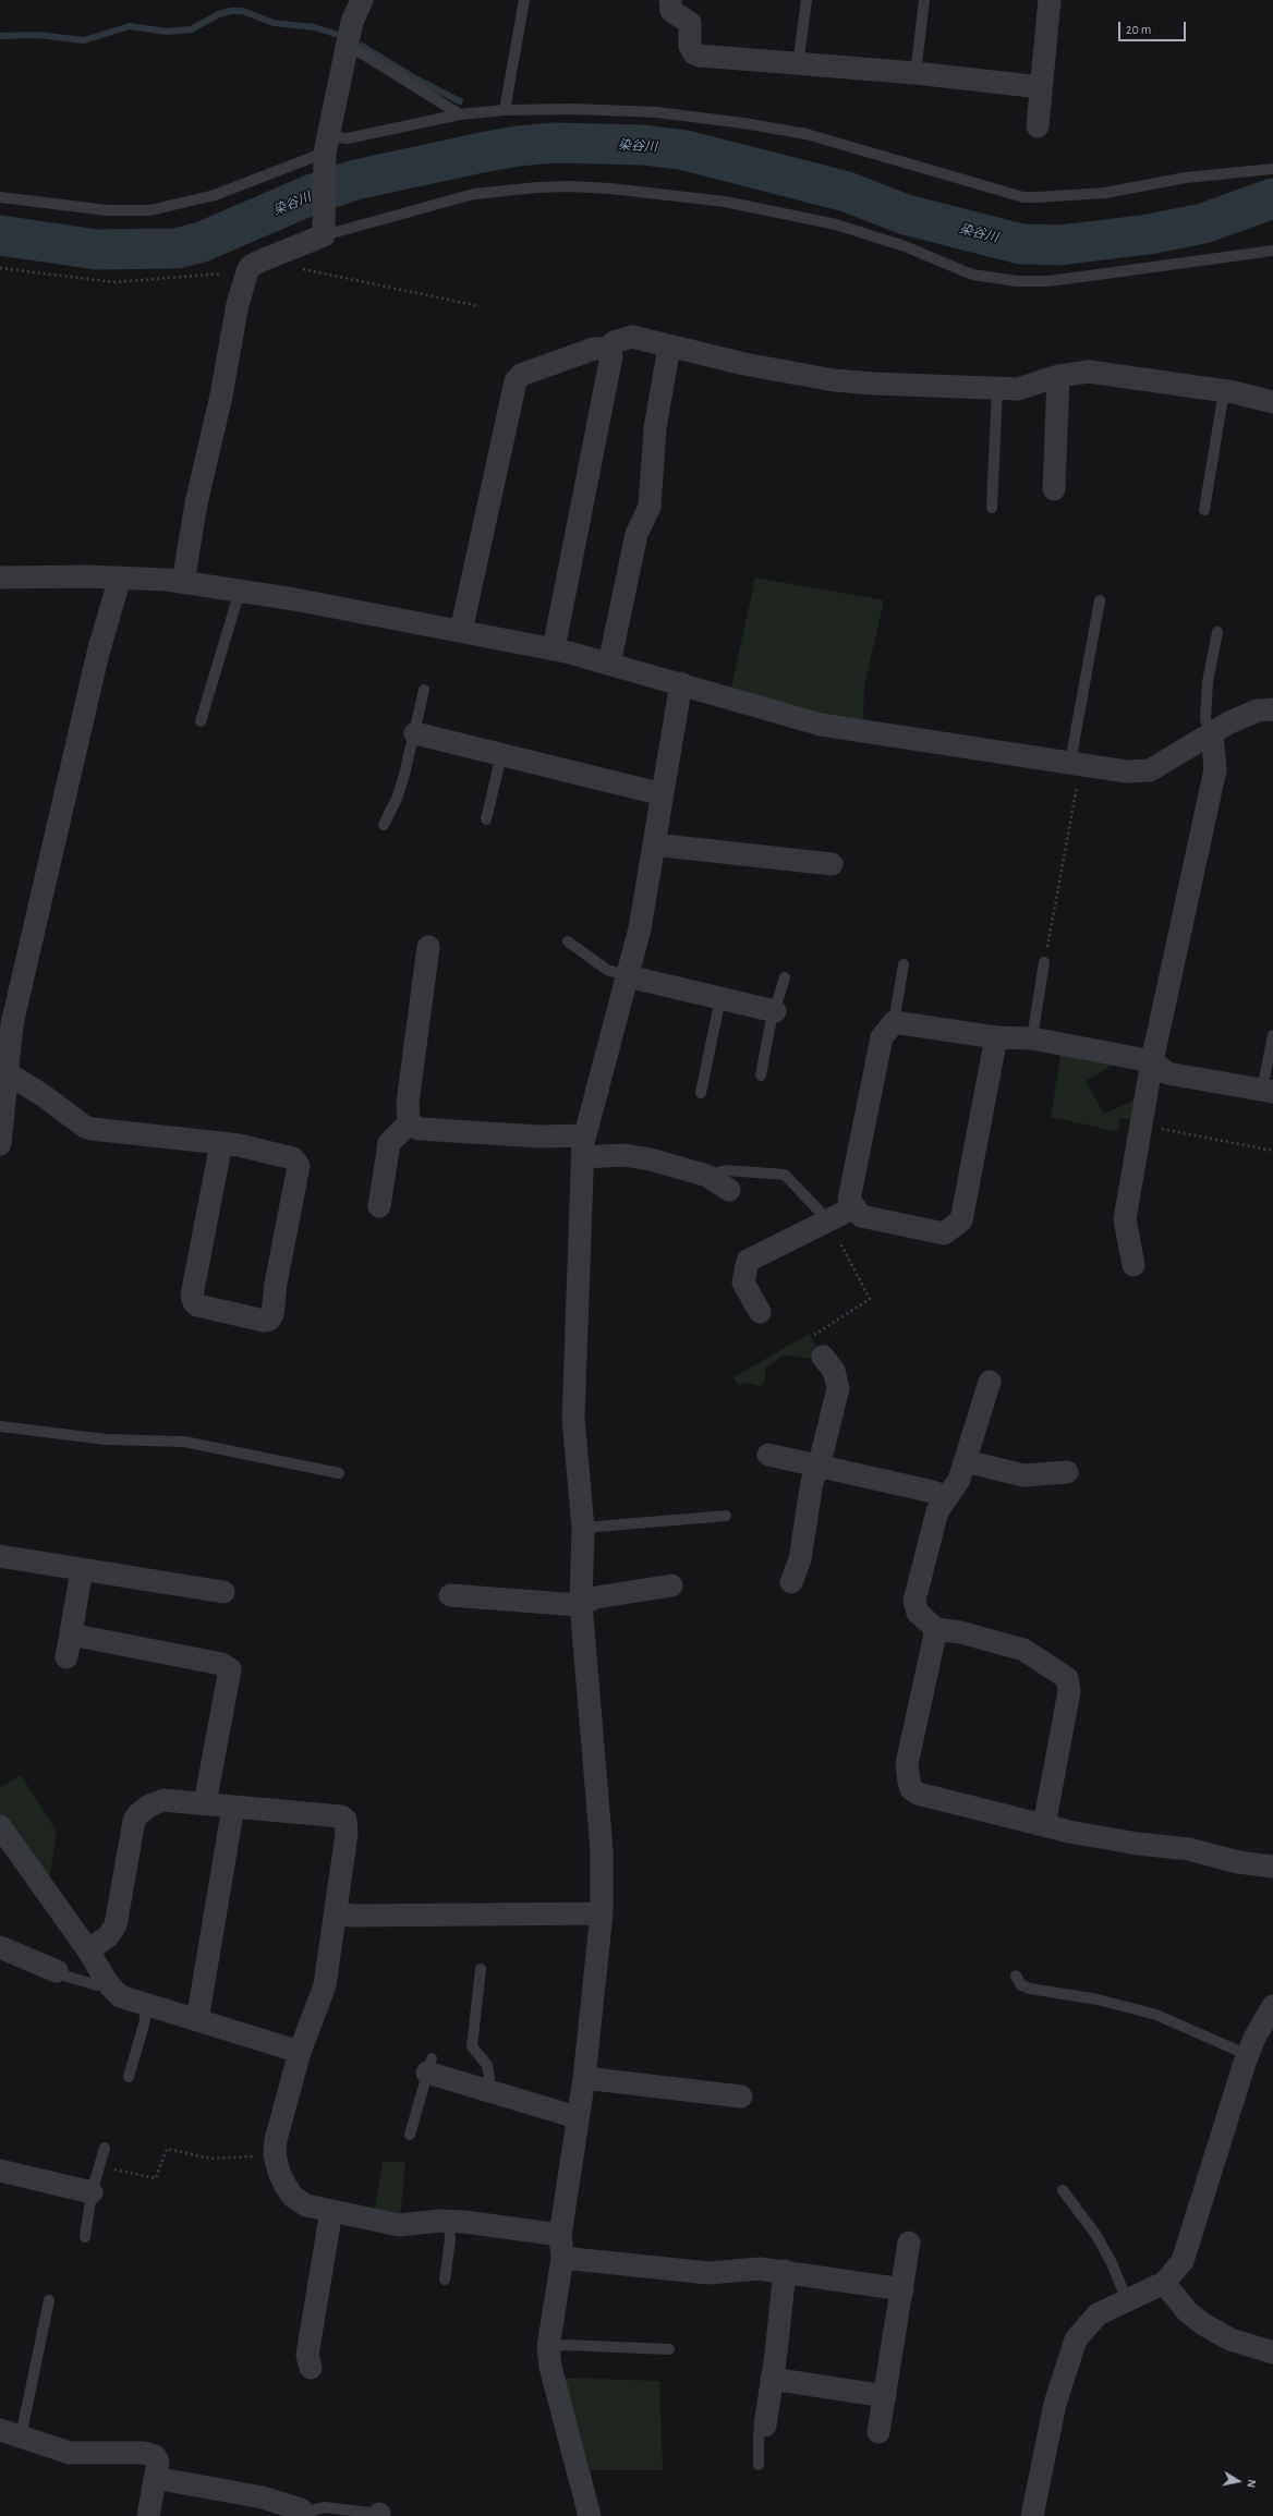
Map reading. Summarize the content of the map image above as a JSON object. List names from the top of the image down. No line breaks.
{"water":["染谷川"],"scale_bar":"20 m","north":"right"}
